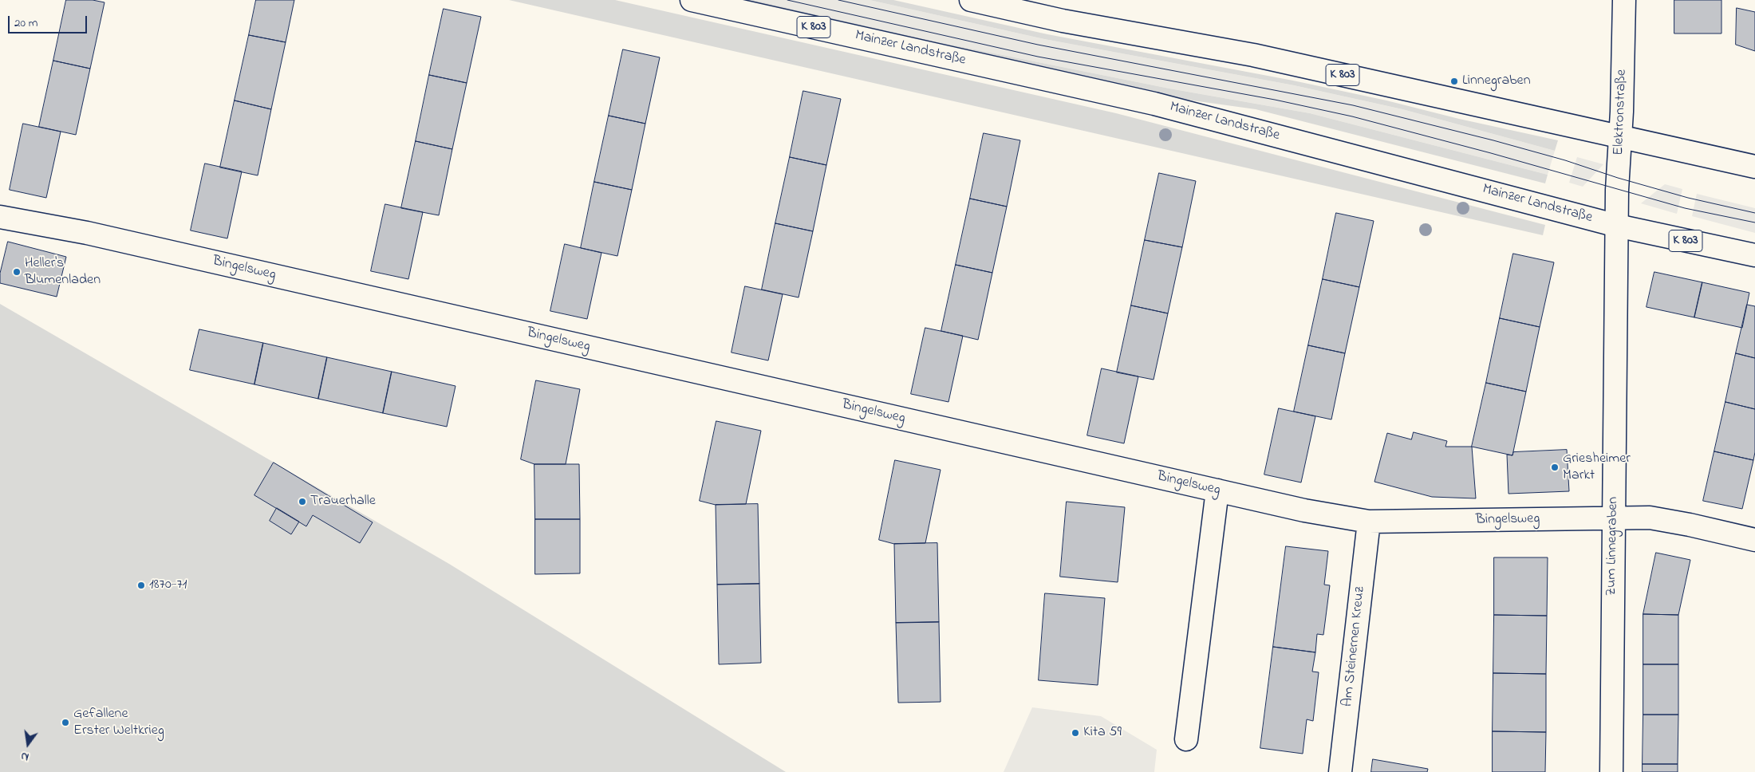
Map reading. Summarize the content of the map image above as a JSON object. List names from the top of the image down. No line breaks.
{"streets":{"street":["K 803","Mainzer Landstraße","Elektronstraße","Bingelsweg","Zum Linnegraben","Am Steinernen Kreuz"]},"crossings":[["K 803","Elektronstraße"],["Mainzer Landstraße","Elektronstraße"],["Mainzer Landstraße","Zum Linnegraben"],["Elektronstraße","Zum Linnegraben"],["Bingelsweg","Zum Linnegraben"],["Bingelsweg","Am Steinernen Kreuz"]],"places":["Linnegraben","Heller's Blumenladen","Griesheimer Markt","Trauerhalle","1870-71","Gefallene Erster Weltkrieg","Kita 59"],"scale_bar":"20 m","north":"bottom"}
